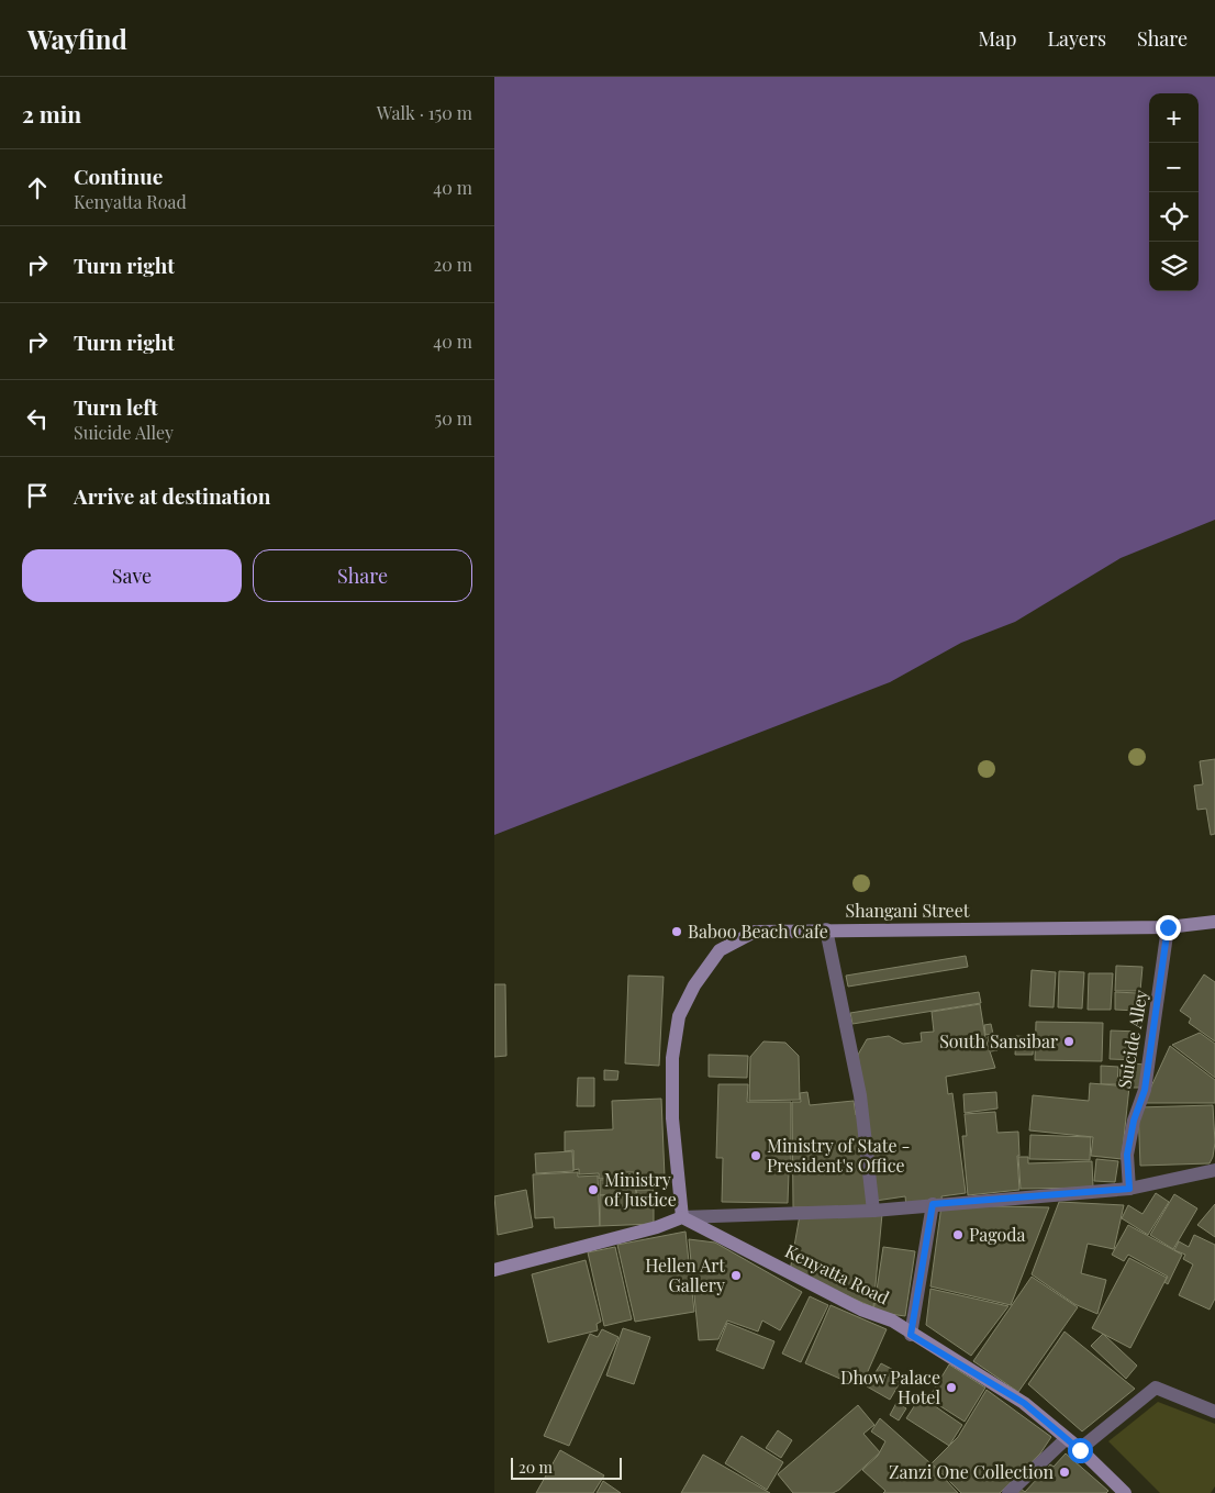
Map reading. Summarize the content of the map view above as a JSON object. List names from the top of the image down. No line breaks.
{"streets":{"main road":["Shangani Street","Kenyatta Road"],"street":["Suicide Alley"]},"crossings":[["Shangani Street","Suicide Alley"],["Shangani Street","Kenyatta Road"]],"places":["Baboo Beach Cafe","South Sansibar","Ministry of State - President's Office","Ministry of Justice","Pagoda","Hellen Art Gallery","Dhow Palace Hotel","Zanzi One Collection"],"scale_bar":"20 m","page":{"header":"Wayfind","nav":["Map","Layers","Share"],"heading":["2 min","Walk · 150 m"],"map_buttons":["+","−"],"list":[["Continue","Kenyatta Road","40 m"],["Turn right","20 m"],["Turn right","40 m"],["Turn left","Suicide Alley","50 m"],"Arrive at destination"],"buttons":["Save","Share"],"scale":"20 m"}}
